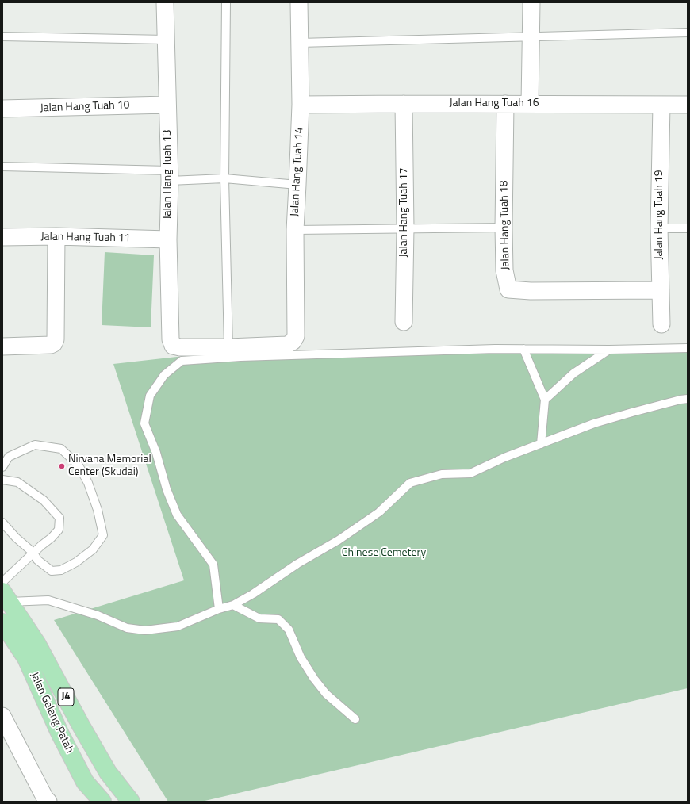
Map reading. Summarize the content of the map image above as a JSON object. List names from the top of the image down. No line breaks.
{"streets":{"main road":["J4","Jalan Gelang Patah"],"street":["Jalan Hang Tuah 16","Jalan Hang Tuah 10","Jalan Hang Tuah 14","Jalan Hang Tuah 13","Jalan Hang Tuah 17","Jalan Hang Tuah 19","Jalan Hang Tuah 18","Jalan Hang Tuah 11"]},"crossings":[["Jalan Hang Tuah 16","Jalan Hang Tuah 14"],["Jalan Hang Tuah 16","Jalan Hang Tuah 17"],["Jalan Hang Tuah 16","Jalan Hang Tuah 19"],["Jalan Hang Tuah 16","Jalan Hang Tuah 18"],["Jalan Hang Tuah 10","Jalan Hang Tuah 13"],["Jalan Hang Tuah 14","Jalan Hang Tuah 13"],["Jalan Hang Tuah 13","Jalan Hang Tuah 11"],["Jalan Hang Tuah 19","Jalan Hang Tuah 18"]],"parks":["Chinese Cemetery"],"places":["Nirvana Memorial Center (Skudai)"]}
